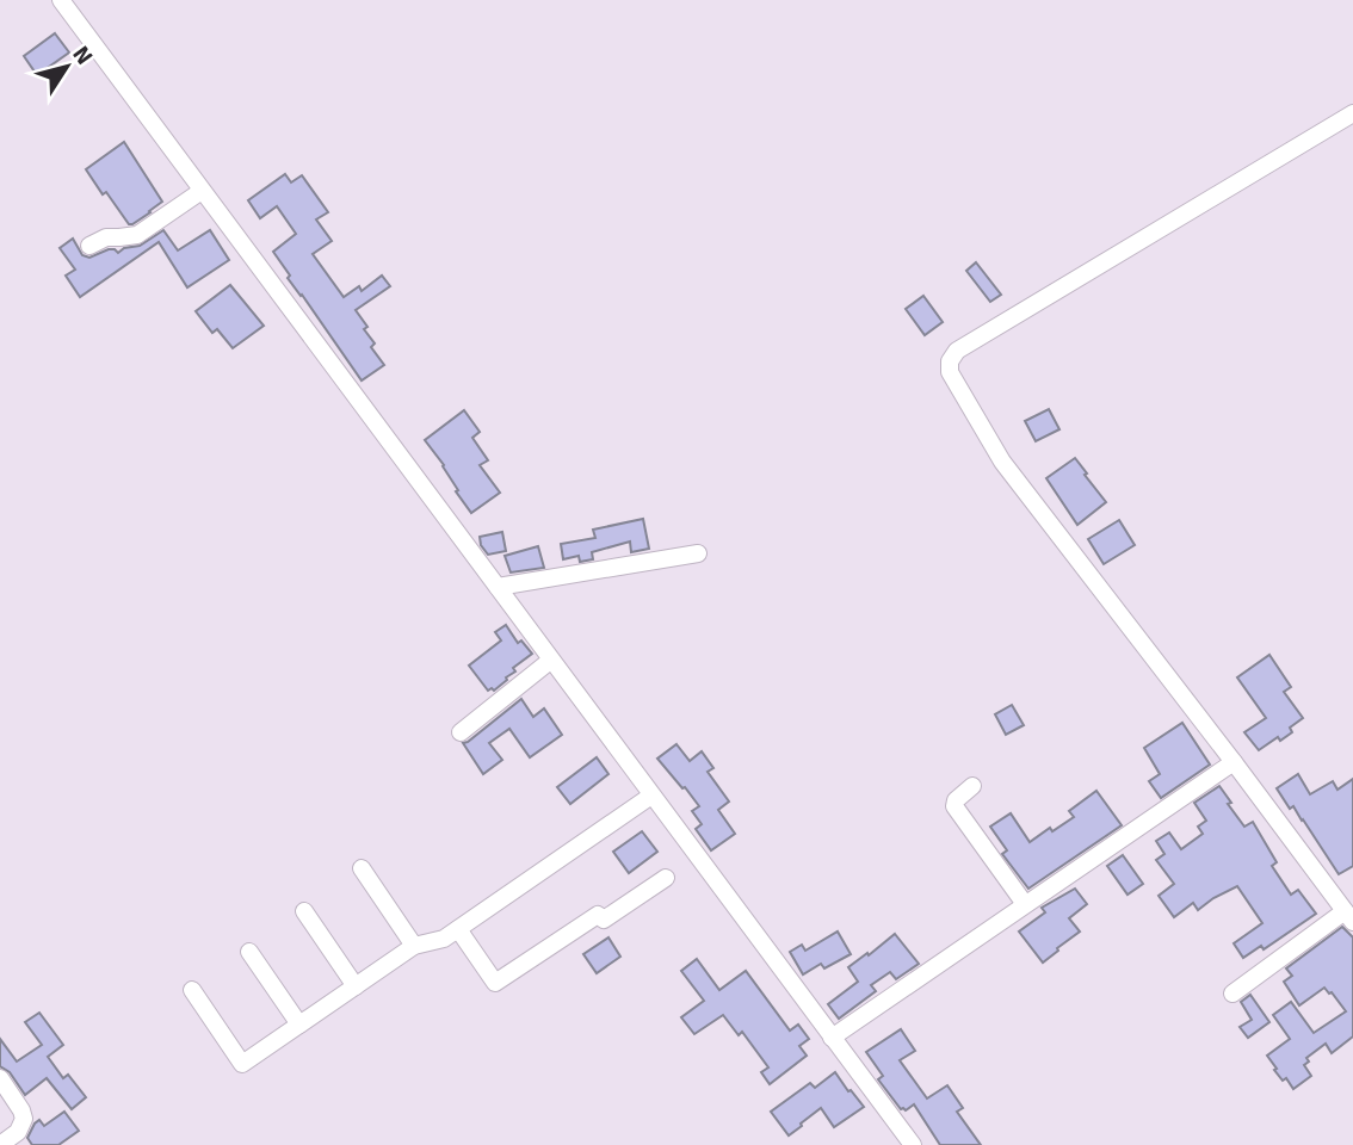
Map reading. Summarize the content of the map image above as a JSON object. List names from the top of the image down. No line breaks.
{"north":"top right"}
